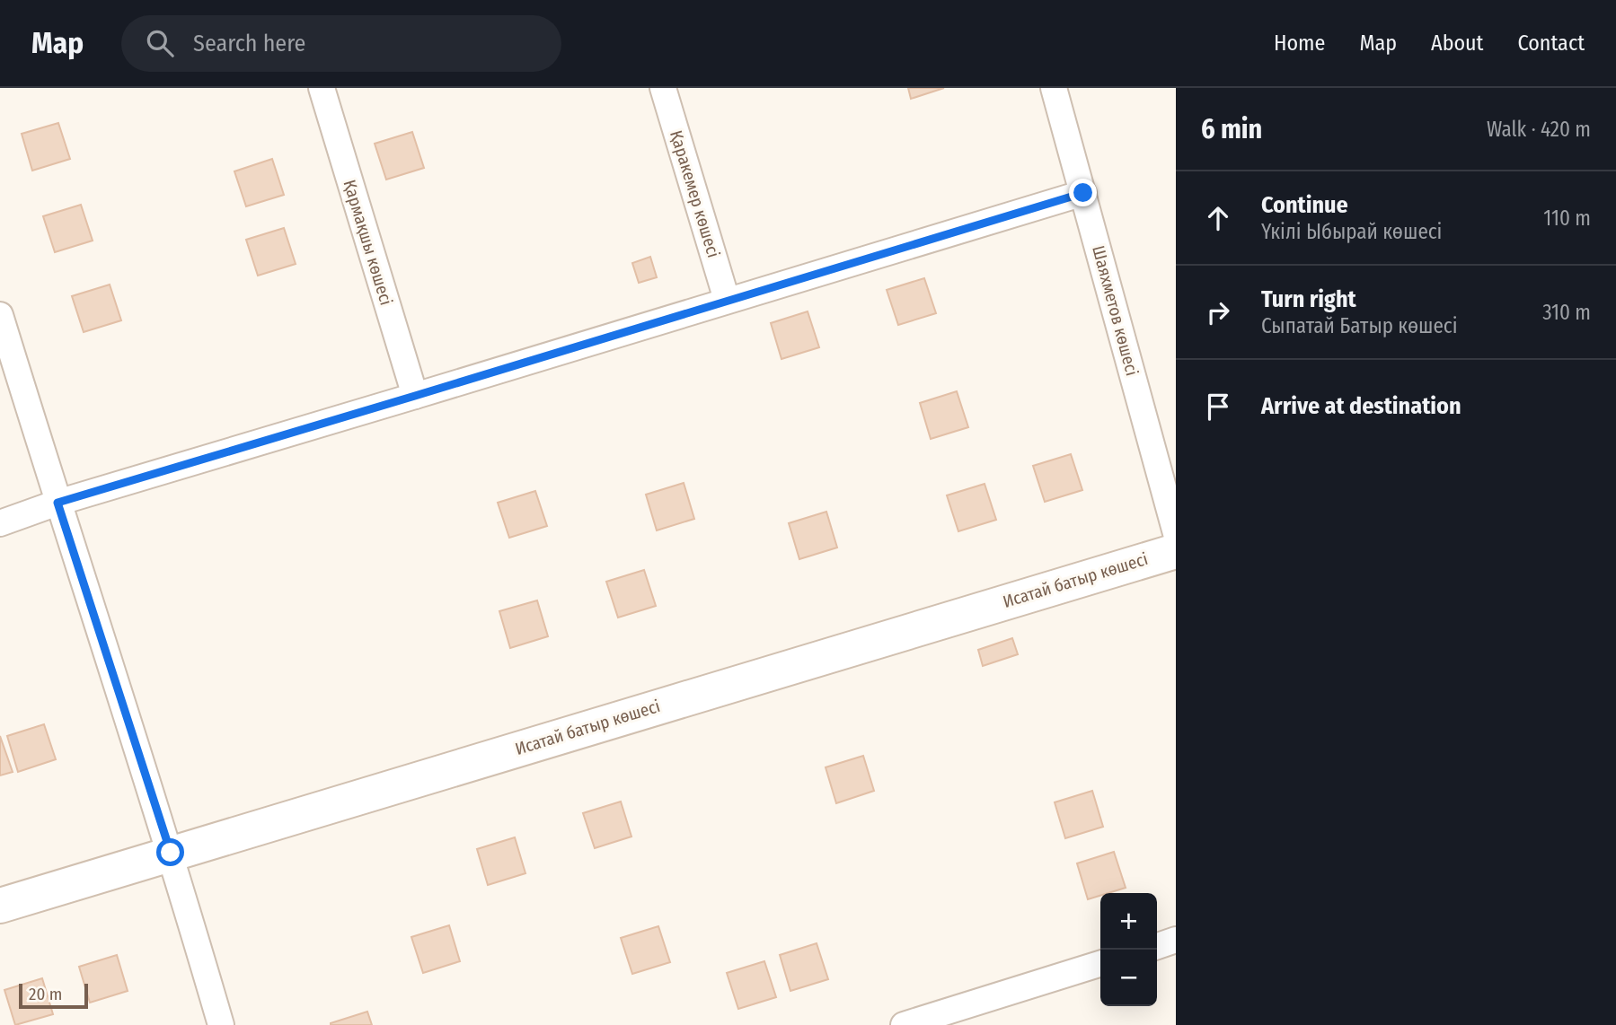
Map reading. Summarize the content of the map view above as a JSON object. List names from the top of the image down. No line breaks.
{"streets":{"street":["Қаракемер көшесі","Қармақшы көшесі","Шаяхметов көшесі","Исатай батыр көшесі"]},"scale_bar":"20 m","page":{"header":"Map","search":"Search here","nav":["Home","Map","About","Contact"],"heading":["6 min","Walk · 420 m"],"list":[["Continue","Үкілі Ыбырай көшесі","110 m"],["Turn right","Сыпатай Батыр көшесі","310 m"],"Arrive at destination"],"map_buttons":["+","−"],"scale":"20 m"}}
